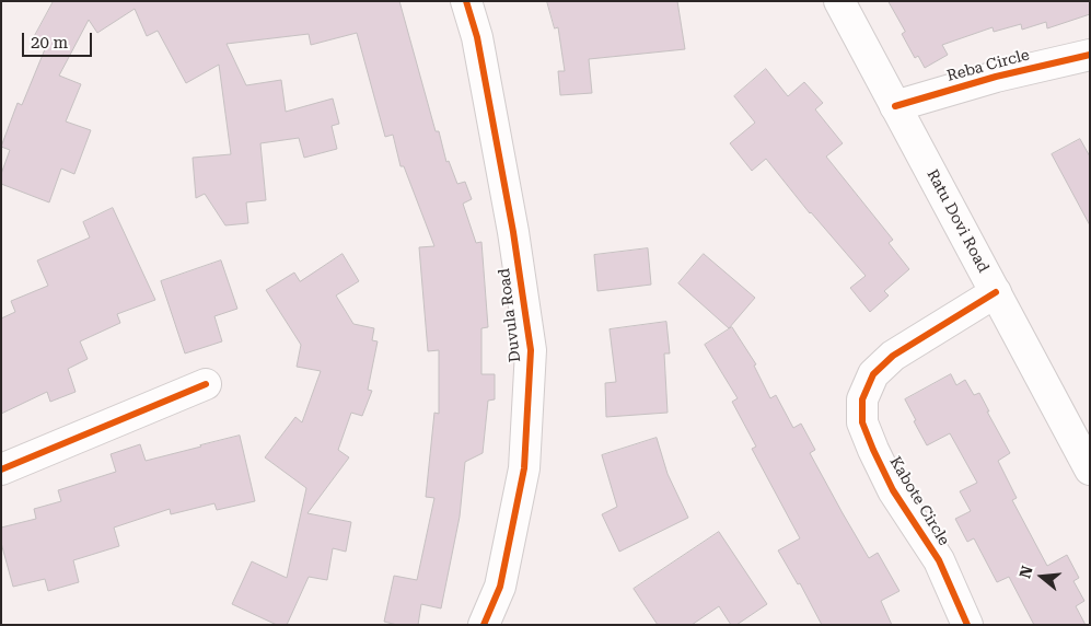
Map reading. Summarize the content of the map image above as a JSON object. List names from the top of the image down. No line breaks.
{"streets":{"street":["Reba Circle","Ratu Dovi Road","Duvula Road","Kabote Circle"]},"crossings":[["Reba Circle","Ratu Dovi Road"],["Ratu Dovi Road","Kabote Circle"]],"scale_bar":"20 m","north":"left"}
